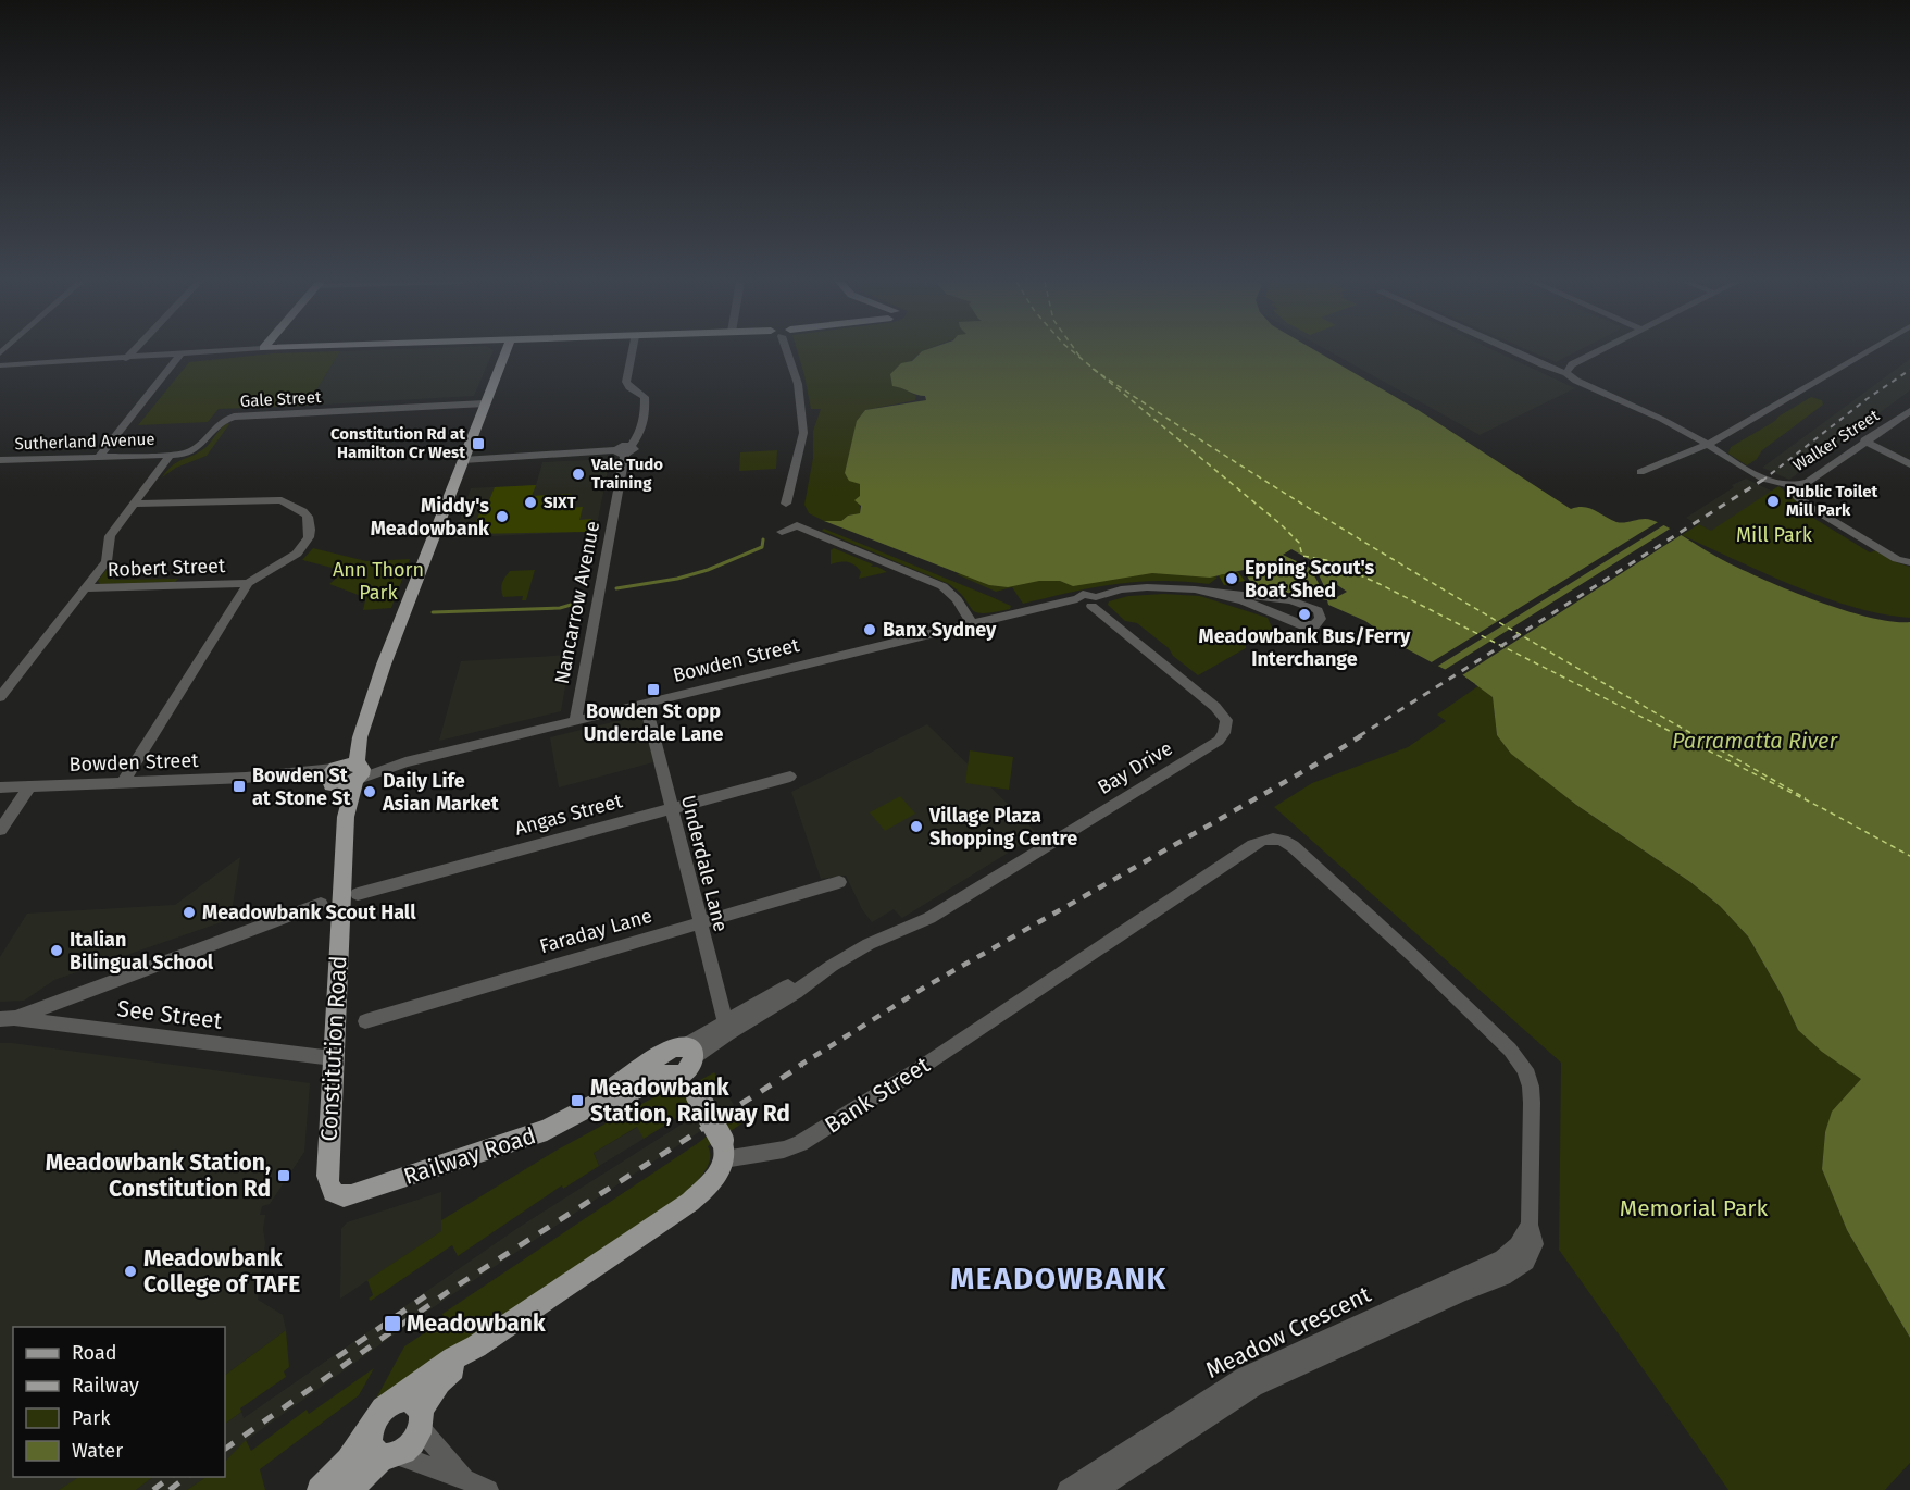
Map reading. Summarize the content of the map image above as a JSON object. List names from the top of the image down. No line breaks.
{"streets":{"main road":["Constitution Road","Railway Road"],"street":["Gale Street","Walker Street","Sutherland Avenue","Robert Street","Nancarrow Avenue","Bowden Street","Bay Drive","Angas Street","Underdale Lane","Faraday Lane","See Street","Bank Street","Meadow Crescent"]},"crossings":[["Gale Street","Sutherland Avenue"],["Nancarrow Avenue","Bowden Street"],["Bowden Street","Bay Drive"],["Bowden Street","Underdale Lane"],["Bowden Street","Constitution Road"],["Bay Drive","Underdale Lane"],["Bay Drive","Railway Road"],["Angas Street","Underdale Lane"],["Underdale Lane","Faraday Lane"],["See Street","Constitution Road"],["Constitution Road","Railway Road"],["Bank Street","Meadow Crescent"]],"districts":["MEADOWBANK"],"water":["Parramatta River"],"parks":["Mill Park","Ann Thorn Park","Memorial Park"],"places":{"transit":["Constitution Rd at Hamilton Cr West","Bowden St opp Underdale Lane","Bowden St at Stone St","Meadowbank Station, Railway Rd","Meadowbank Station, Constitution Rd","Meadowbank"],"other":["Vale Tudo Training","Public Toilet Mill Park","SIXT","Middy's Meadowbank","Epping Scout's Boat Shed","Meadowbank Bus/Ferry Interchange","Banx Sydney","Daily Life Asian Market","Village Plaza Shopping Centre","Meadowbank Scout Hall","Italian Bilingual School","Meadowbank College of TAFE"]},"legend":["Road","Railway","Park","Water"]}
